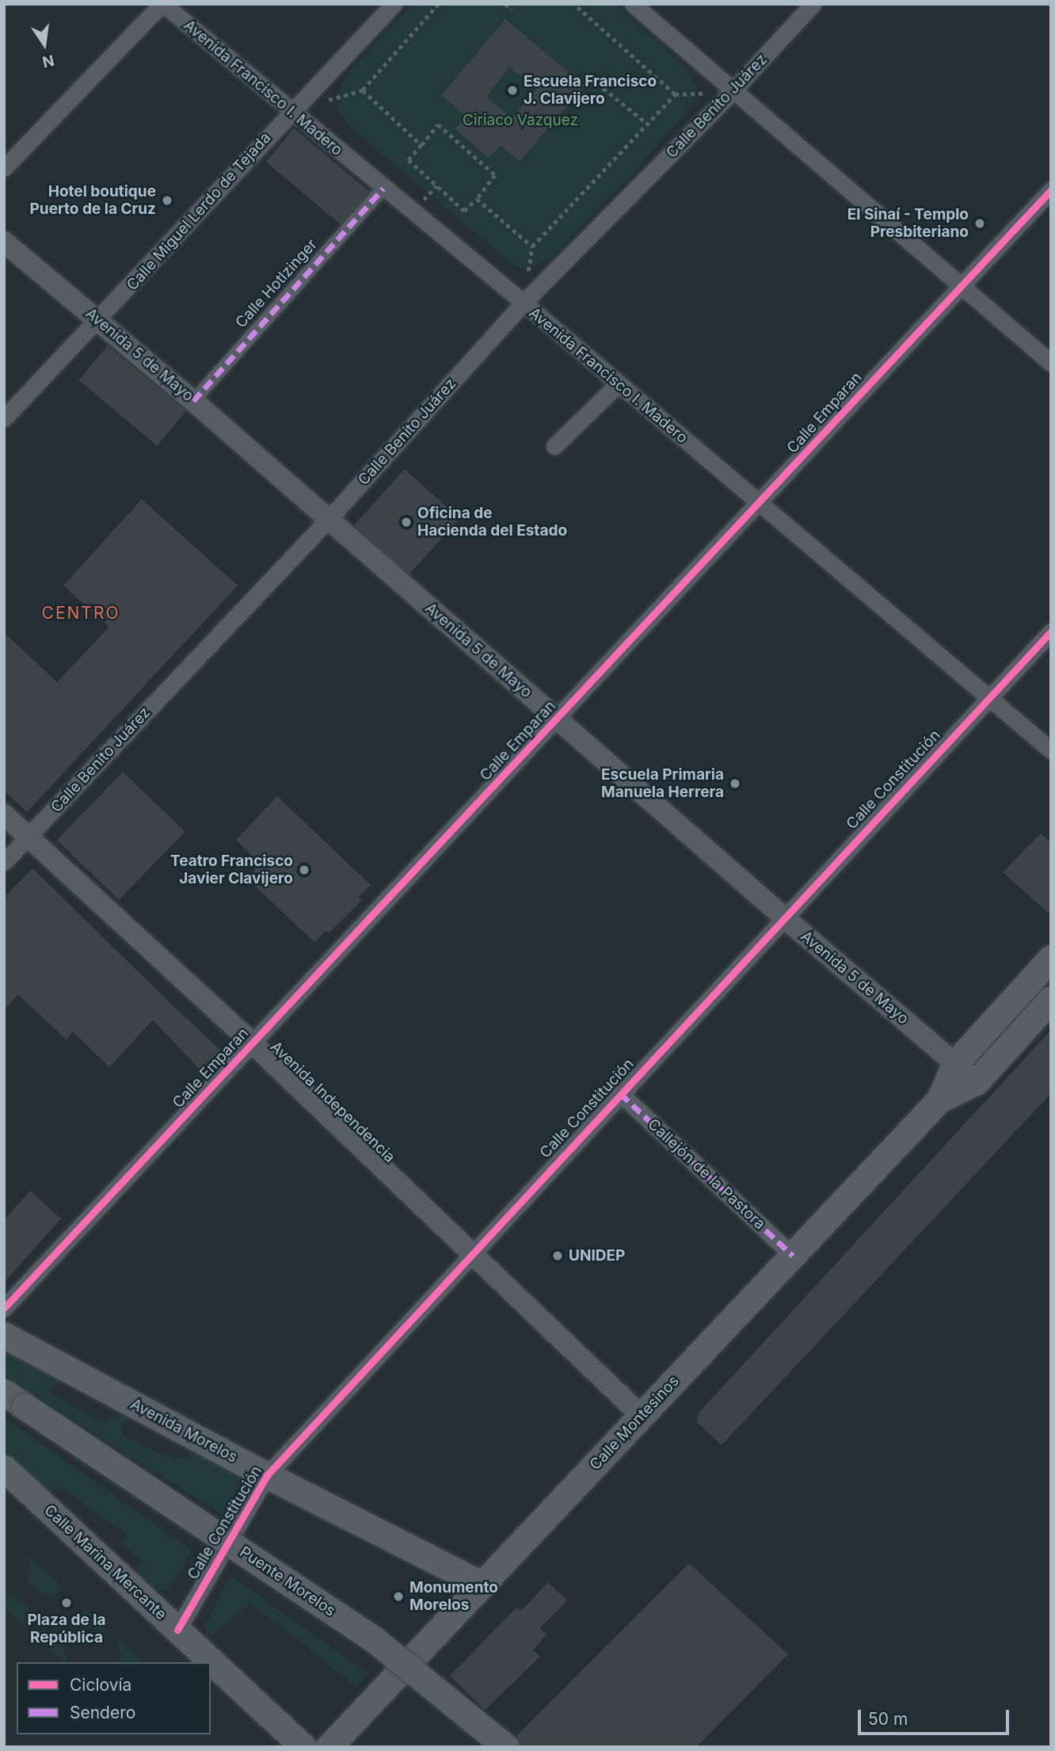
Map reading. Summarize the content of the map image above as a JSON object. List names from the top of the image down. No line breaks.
{"streets":{"main road":["Calle Montesinos","Avenida Morelos","Calle Marina Mercante","Puente Morelos"],"street":["Avenida Francisco I. Madero","Calle Benito Juárez","Calle Miguel Lerdo de Tejada","Calle Hotlzinger","Avenida 5 de Mayo","Calle Emparan","Calle Constitución","Avenida Independencia","Callejón de la Pastora"]},"crossings":[["Avenida Francisco I. Madero","Calle Benito Juárez"],["Avenida Francisco I. Madero","Calle Miguel Lerdo de Tejada"],["Avenida Francisco I. Madero","Calle Hotlzinger"],["Avenida Francisco I. Madero","Calle Emparan"],["Avenida Francisco I. Madero","Calle Constitución"],["Calle Benito Juárez","Avenida 5 de Mayo"],["Calle Benito Juárez","Avenida Independencia"],["Calle Miguel Lerdo de Tejada","Avenida 5 de Mayo"],["Calle Hotlzinger","Avenida 5 de Mayo"],["Avenida 5 de Mayo","Calle Emparan"],["Avenida 5 de Mayo","Calle Constitución"],["Avenida 5 de Mayo","Calle Montesinos"],["Calle Emparan","Avenida Independencia"],["Calle Constitución","Avenida Independencia"],["Calle Constitución","Callejón de la Pastora"],["Calle Constitución","Avenida Morelos"],["Calle Constitución","Calle Marina Mercante"],["Avenida Independencia","Calle Montesinos"],["Callejón de la Pastora","Calle Montesinos"],["Calle Montesinos","Avenida Morelos"]],"districts":["CENTRO"],"parks":["Ciriaco Vazquez"],"places":["Escuela Francisco J. Clavijero","Hotel boutique Puerto de la Cruz","El Sinaí - Templo Presbiteriano","Oficina de Hacienda del Estado","Escuela Primaria Manuela Herrera","Teatro Francisco Javier Clavijero","UNIDEP","Monumento Morelos","Plaza de la República"],"legend":["Ciclovía","Sendero"],"scale_bar":"50 m","north":"bottom"}
